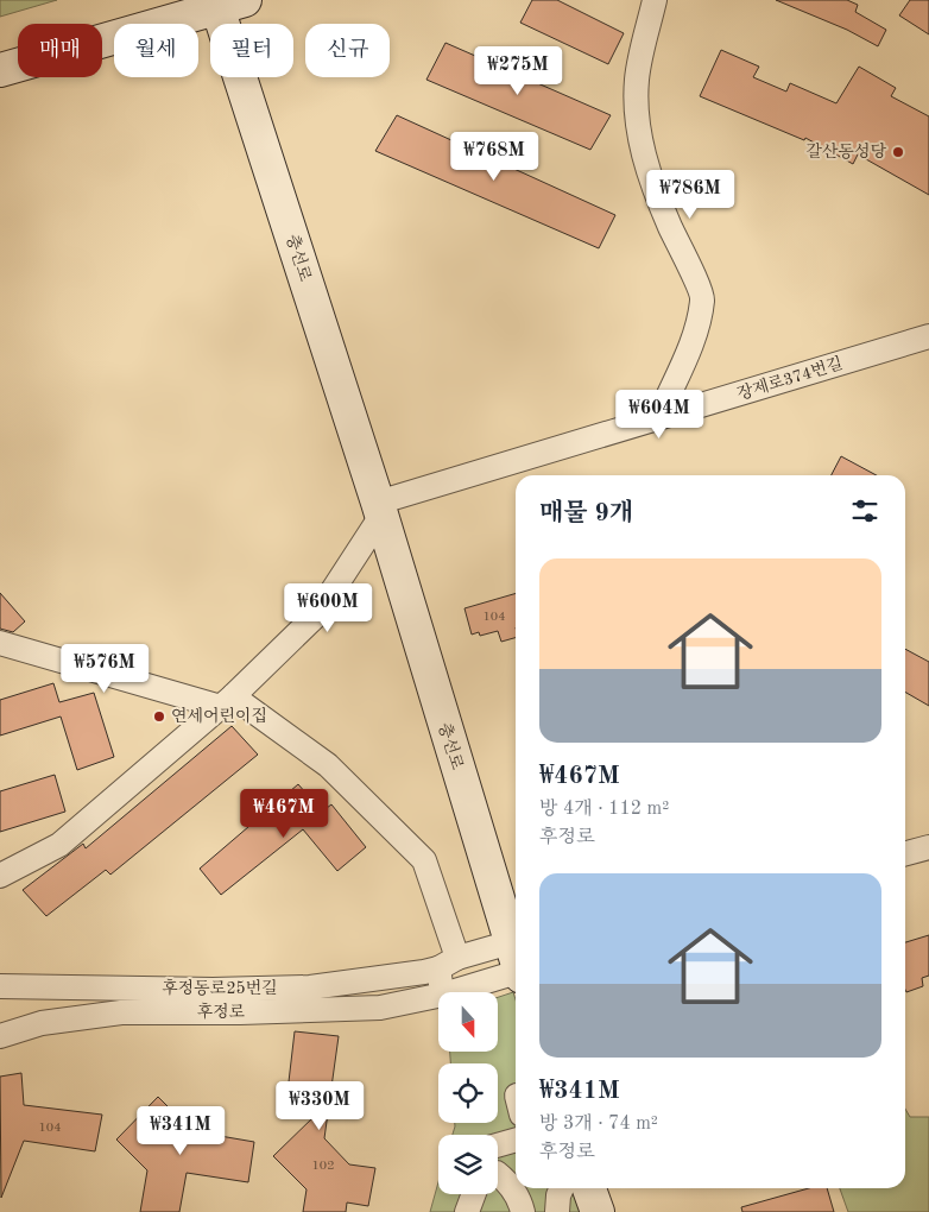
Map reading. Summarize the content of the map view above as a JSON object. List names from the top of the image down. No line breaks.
{"streets":{"street":["충선로","장제로374번길","후정동로25번길","후정로"]},"crossings":[["충선로","장제로374번길"]],"places":["갈산동성당","연세어린이집"],"house_numbers":["104","104","102"],"north":"bottom","page":{"chip":["매매","월세","필터","신규"],"price":["₩275M","₩768M","₩786M","₩604M","₩600M","₩576M","₩467M","₩330M","₩341M"],"heading":"매물 9개","list":[{"name":"₩467M","note":"방 4개 · 112 m² · 후정로"},{"name":"₩341M","note":"방 3개 · 74 m² · 후정로"}]}}
